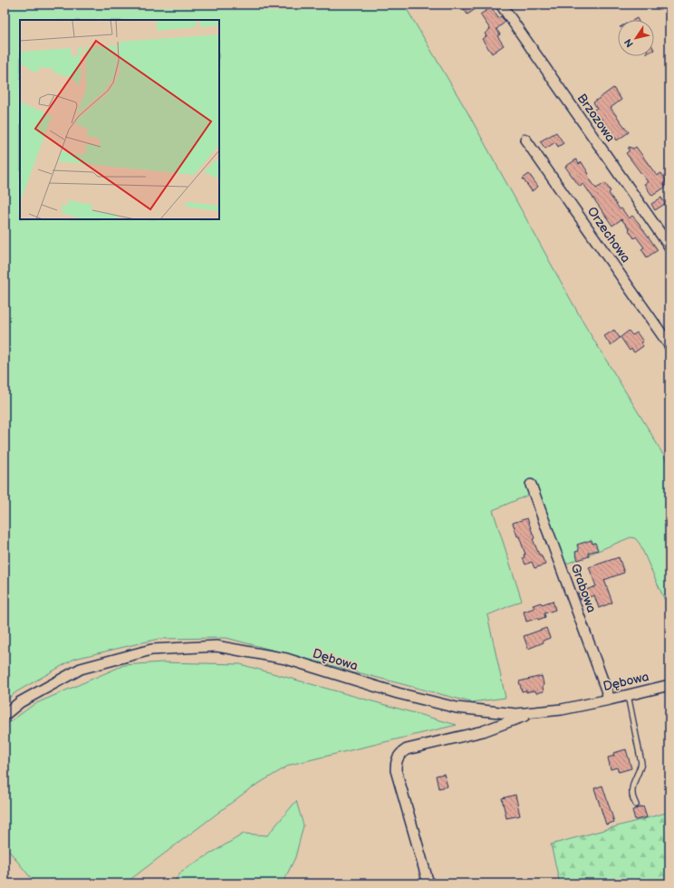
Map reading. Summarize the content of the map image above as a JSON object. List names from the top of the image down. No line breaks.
{"streets":{"street":["Brzozowa","Orzechowa","Grabowa","Dębowa"]},"crossings":[["Grabowa","Dębowa"]],"north":"bottom left"}
